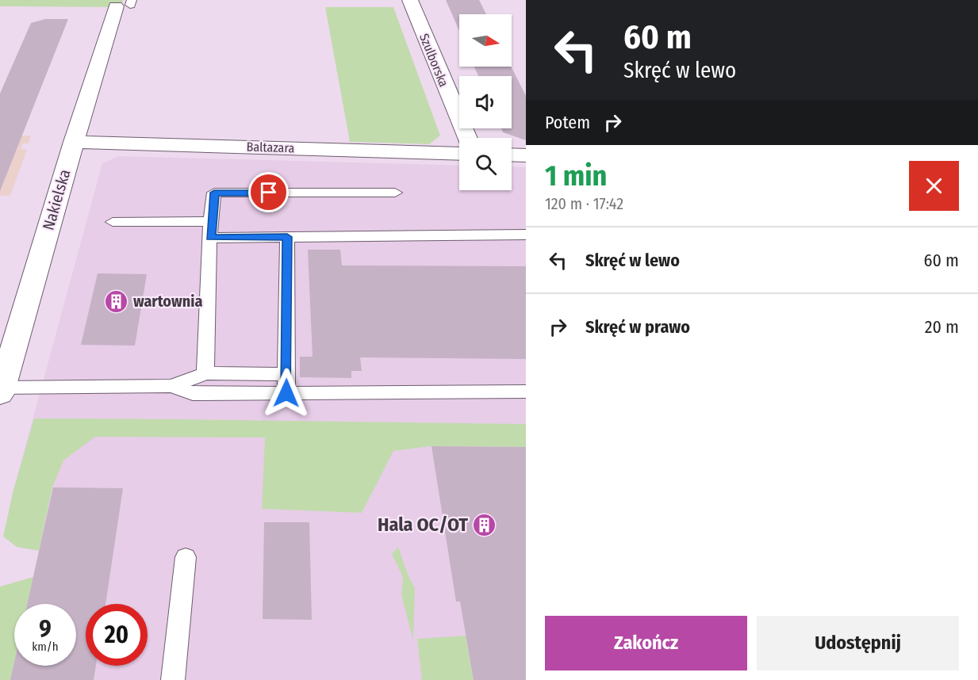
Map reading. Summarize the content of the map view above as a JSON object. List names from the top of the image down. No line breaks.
{"streets":{"street":["Szulborska","Baltazara","Nakielska"]},"crossings":[["Baltazara","Nakielska"]],"places":{"building":["wartownia","Hala OC/OT"]},"north":"right","page":{"turn":["60 m","Skręć w lewo"],"then":"Potem","heading":["1 min","120 m · 17:42"],"list":[{"name":"Skręć w lewo","value":"60 m"},{"name":"Skręć w prawo","value":"20 m"}],"speed":"9 km/h","limit":"20","buttons":["Zakończ","Udostępnij"]}}
